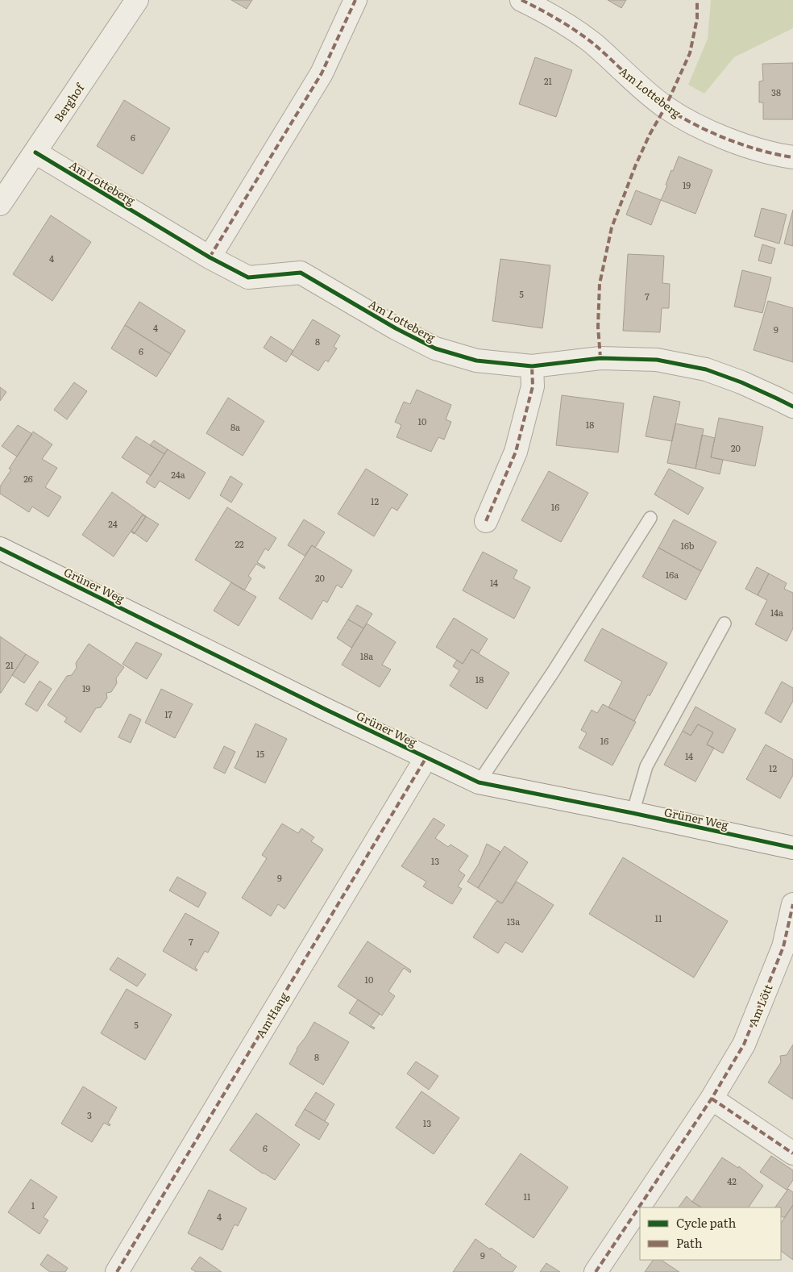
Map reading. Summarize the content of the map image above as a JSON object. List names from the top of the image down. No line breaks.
{"streets":{"street":["Am Lotteberg","Berghof","Grüner Weg","Am Lött","Am Hang"]},"crossings":[["Am Lotteberg","Berghof"],["Grüner Weg","Am Hang"]],"house_numbers":["21","38","6","19","4","5","7","4","9","8","6","10","18","8a","20","24a","26","12","16","24","22","16b","16a","20","14","14a","18a","21","18","19","17","16","15","14","12","13","9","11","13a","7","10","5","8","3","13","6","42","11","1","4","9"],"legend":["Cycle path","Path"]}
